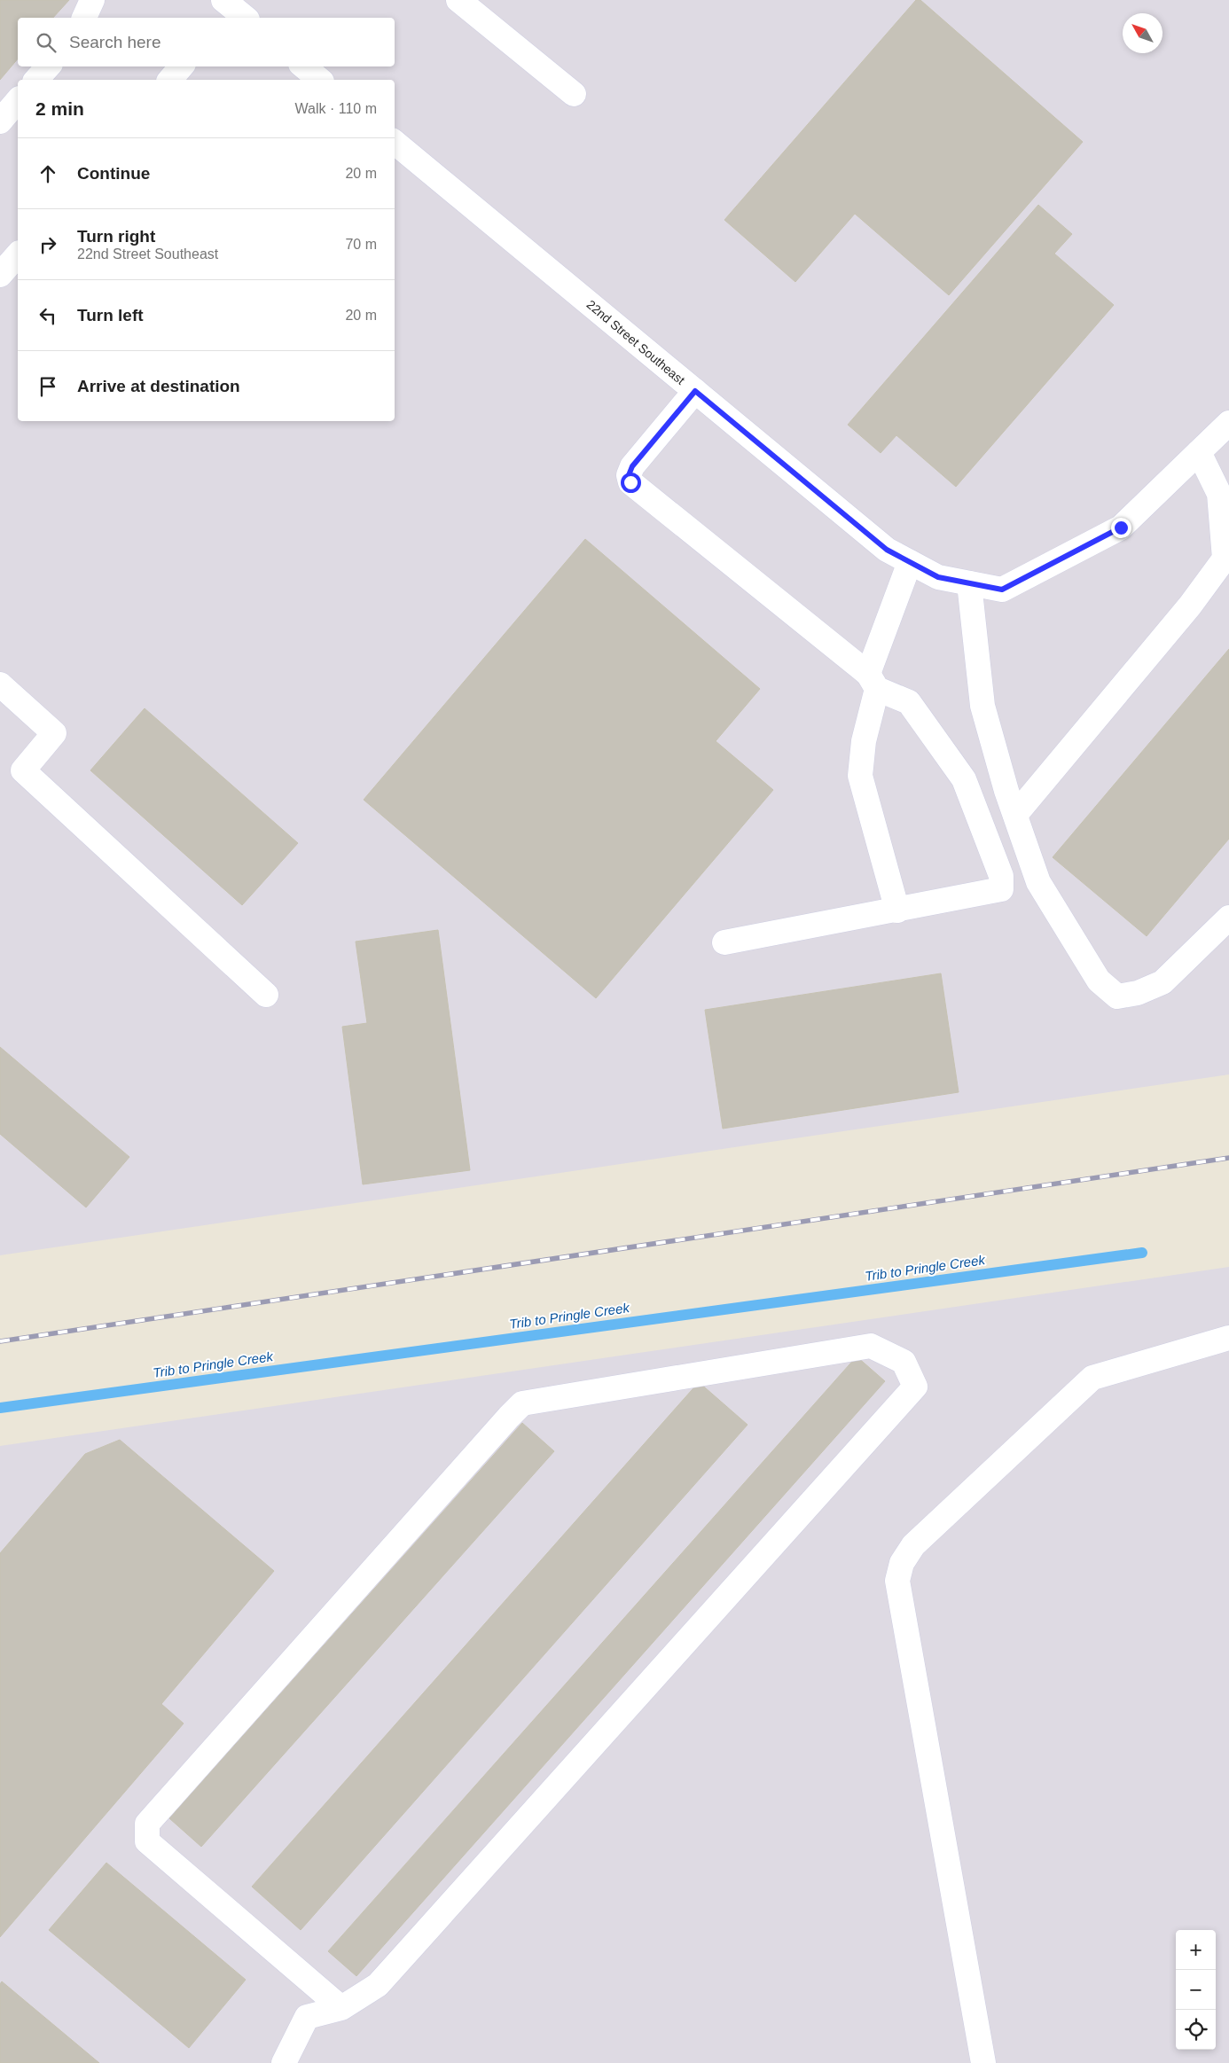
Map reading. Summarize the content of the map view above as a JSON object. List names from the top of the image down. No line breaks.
{"streets":{"street":["22nd Street Southeast"]},"water":["Trib to Pringle Creek"],"north":"top left","page":{"search":"Search here","heading":["2 min","Walk · 110 m"],"list":[["Continue","20 m"],["Turn right","22nd Street Southeast","70 m"],["Turn left","20 m"],"Arrive at destination"],"map_buttons":["+","−"]}}
